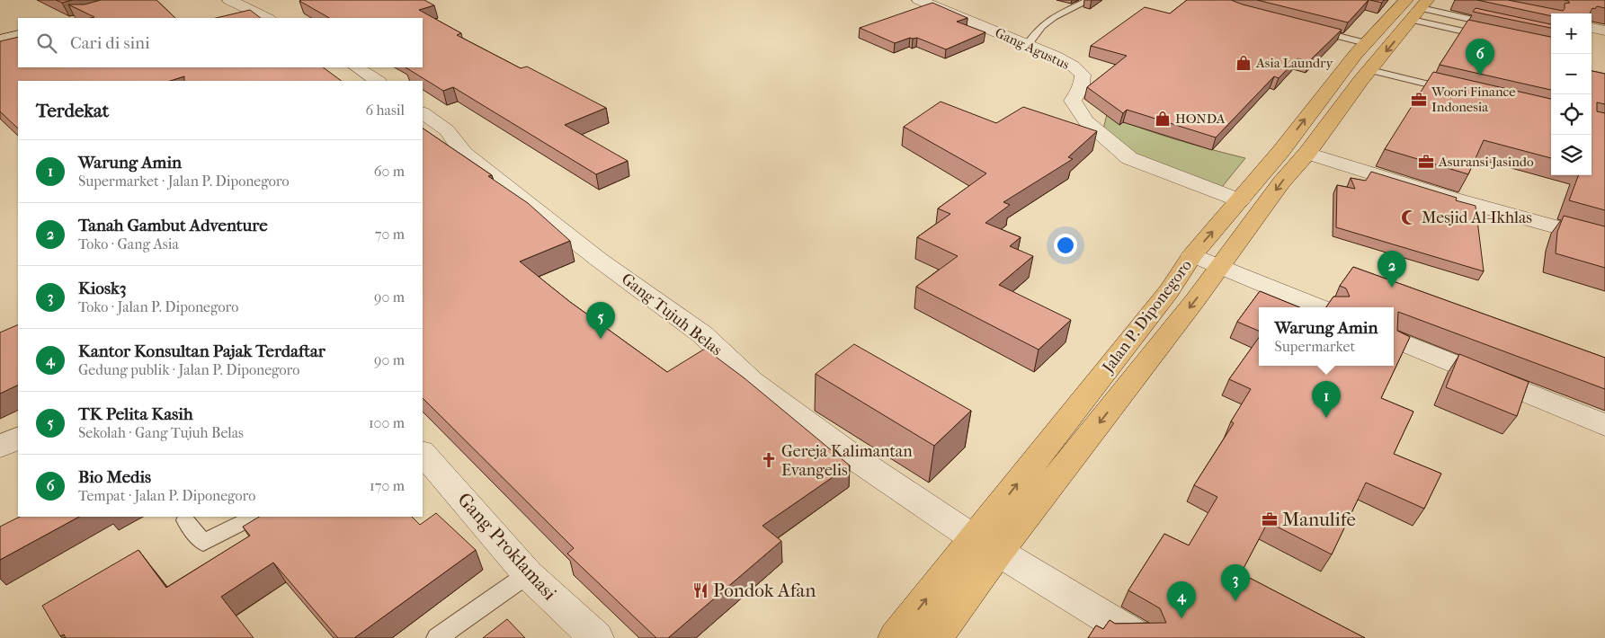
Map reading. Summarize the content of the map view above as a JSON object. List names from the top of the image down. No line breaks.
{"streets":{"main road":["Jalan P. Diponegoro"],"street":["Gang Agustus","Gang Tujuh Belas","Gang Proklamasi"]},"crossings":[["Gang Agustus","Jalan P. Diponegoro"],["Gang Tujuh Belas","Jalan P. Diponegoro"]],"places":{"shop":["Asia Laundry","HONDA"],"office":["Woori Finance Indonesia","Asuransi Jasindo","Manulife"],"mosque":["Mesjid Al-Ikhlas"],"church":["Gereja Kalimantan Evangelis"],"restaurant":["Pondok Afan"]},"page":{"map_buttons":["+","−"],"search":"Cari di sini","pins":["6","2","5","1","3","4"],"heading":["Terdekat","6 hasil"],"list":[{"mark":"1","name":"Warung Amin","note":"Supermarket · Jalan P. Diponegoro","value":"60 m"},{"mark":"2","name":"Tanah Gambut Adventure","note":"Toko · Gang Asia","value":"70 m"},{"mark":"3","name":"Kiosk3","note":"Toko · Jalan P. Diponegoro","value":"90 m"},{"mark":"4","name":"Kantor Konsultan Pajak Terdaftar","note":"Gedung publik · Jalan P. Diponegoro","value":"90 m"},{"mark":"5","name":"TK Pelita Kasih","note":"Sekolah · Gang Tujuh Belas","value":"100 m"},{"mark":"6","name":"Bio Medis","note":"Tempat · Jalan P. Diponegoro","value":"170 m"}],"popup":["Warung Amin","Supermarket"]}}
